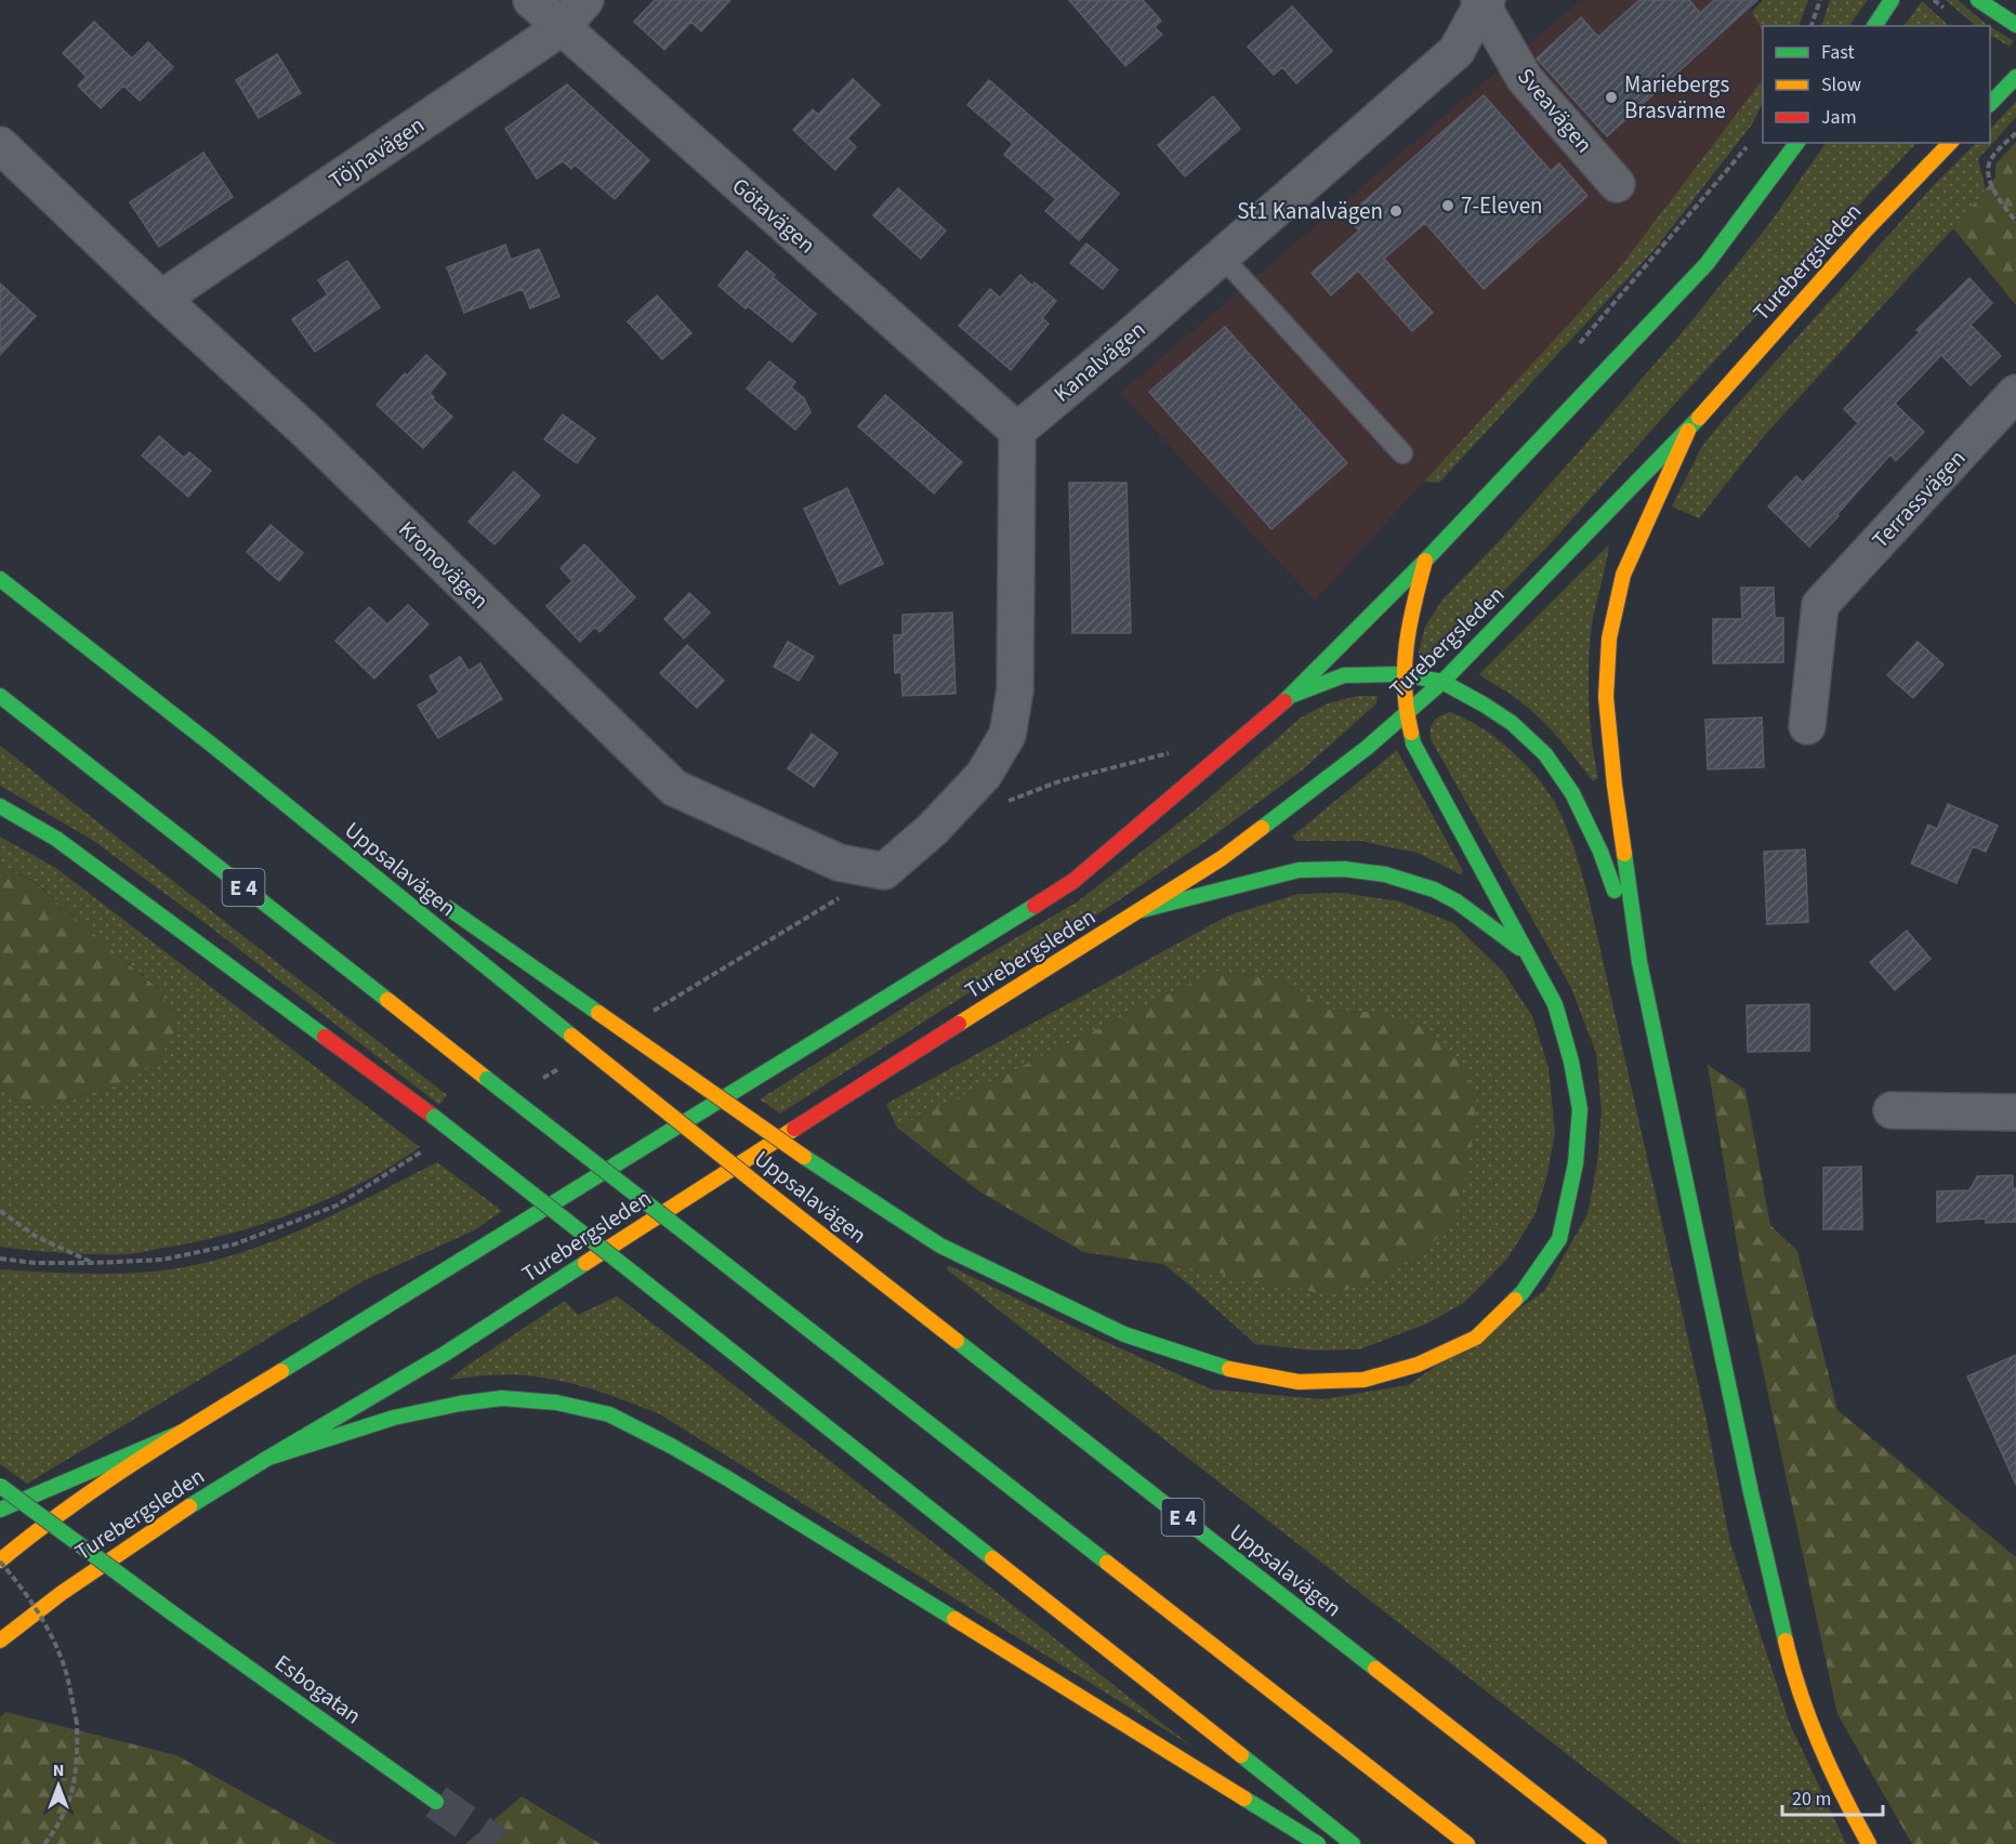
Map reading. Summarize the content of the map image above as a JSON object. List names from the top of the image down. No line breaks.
{"streets":{"main road":["Turebergsleden","Uppsalavägen","E 4","Esbogatan"],"street":["Sveavägen","Töjnavägen","Götavägen","Kanalvägen","Terrassvägen","Kronovägen"]},"crossings":[["Sveavägen","Kanalvägen"],["Töjnavägen","Götavägen"],["Töjnavägen","Kronovägen"],["Götavägen","Kanalvägen"],["Götavägen","Kronovägen"],["Kanalvägen","Kronovägen"]],"places":["Mariebergs Brasvärme","7-Eleven","St1 Kanalvägen"],"legend":["Fast","Slow","Jam"],"scale_bar":"20 m","north":"top"}
